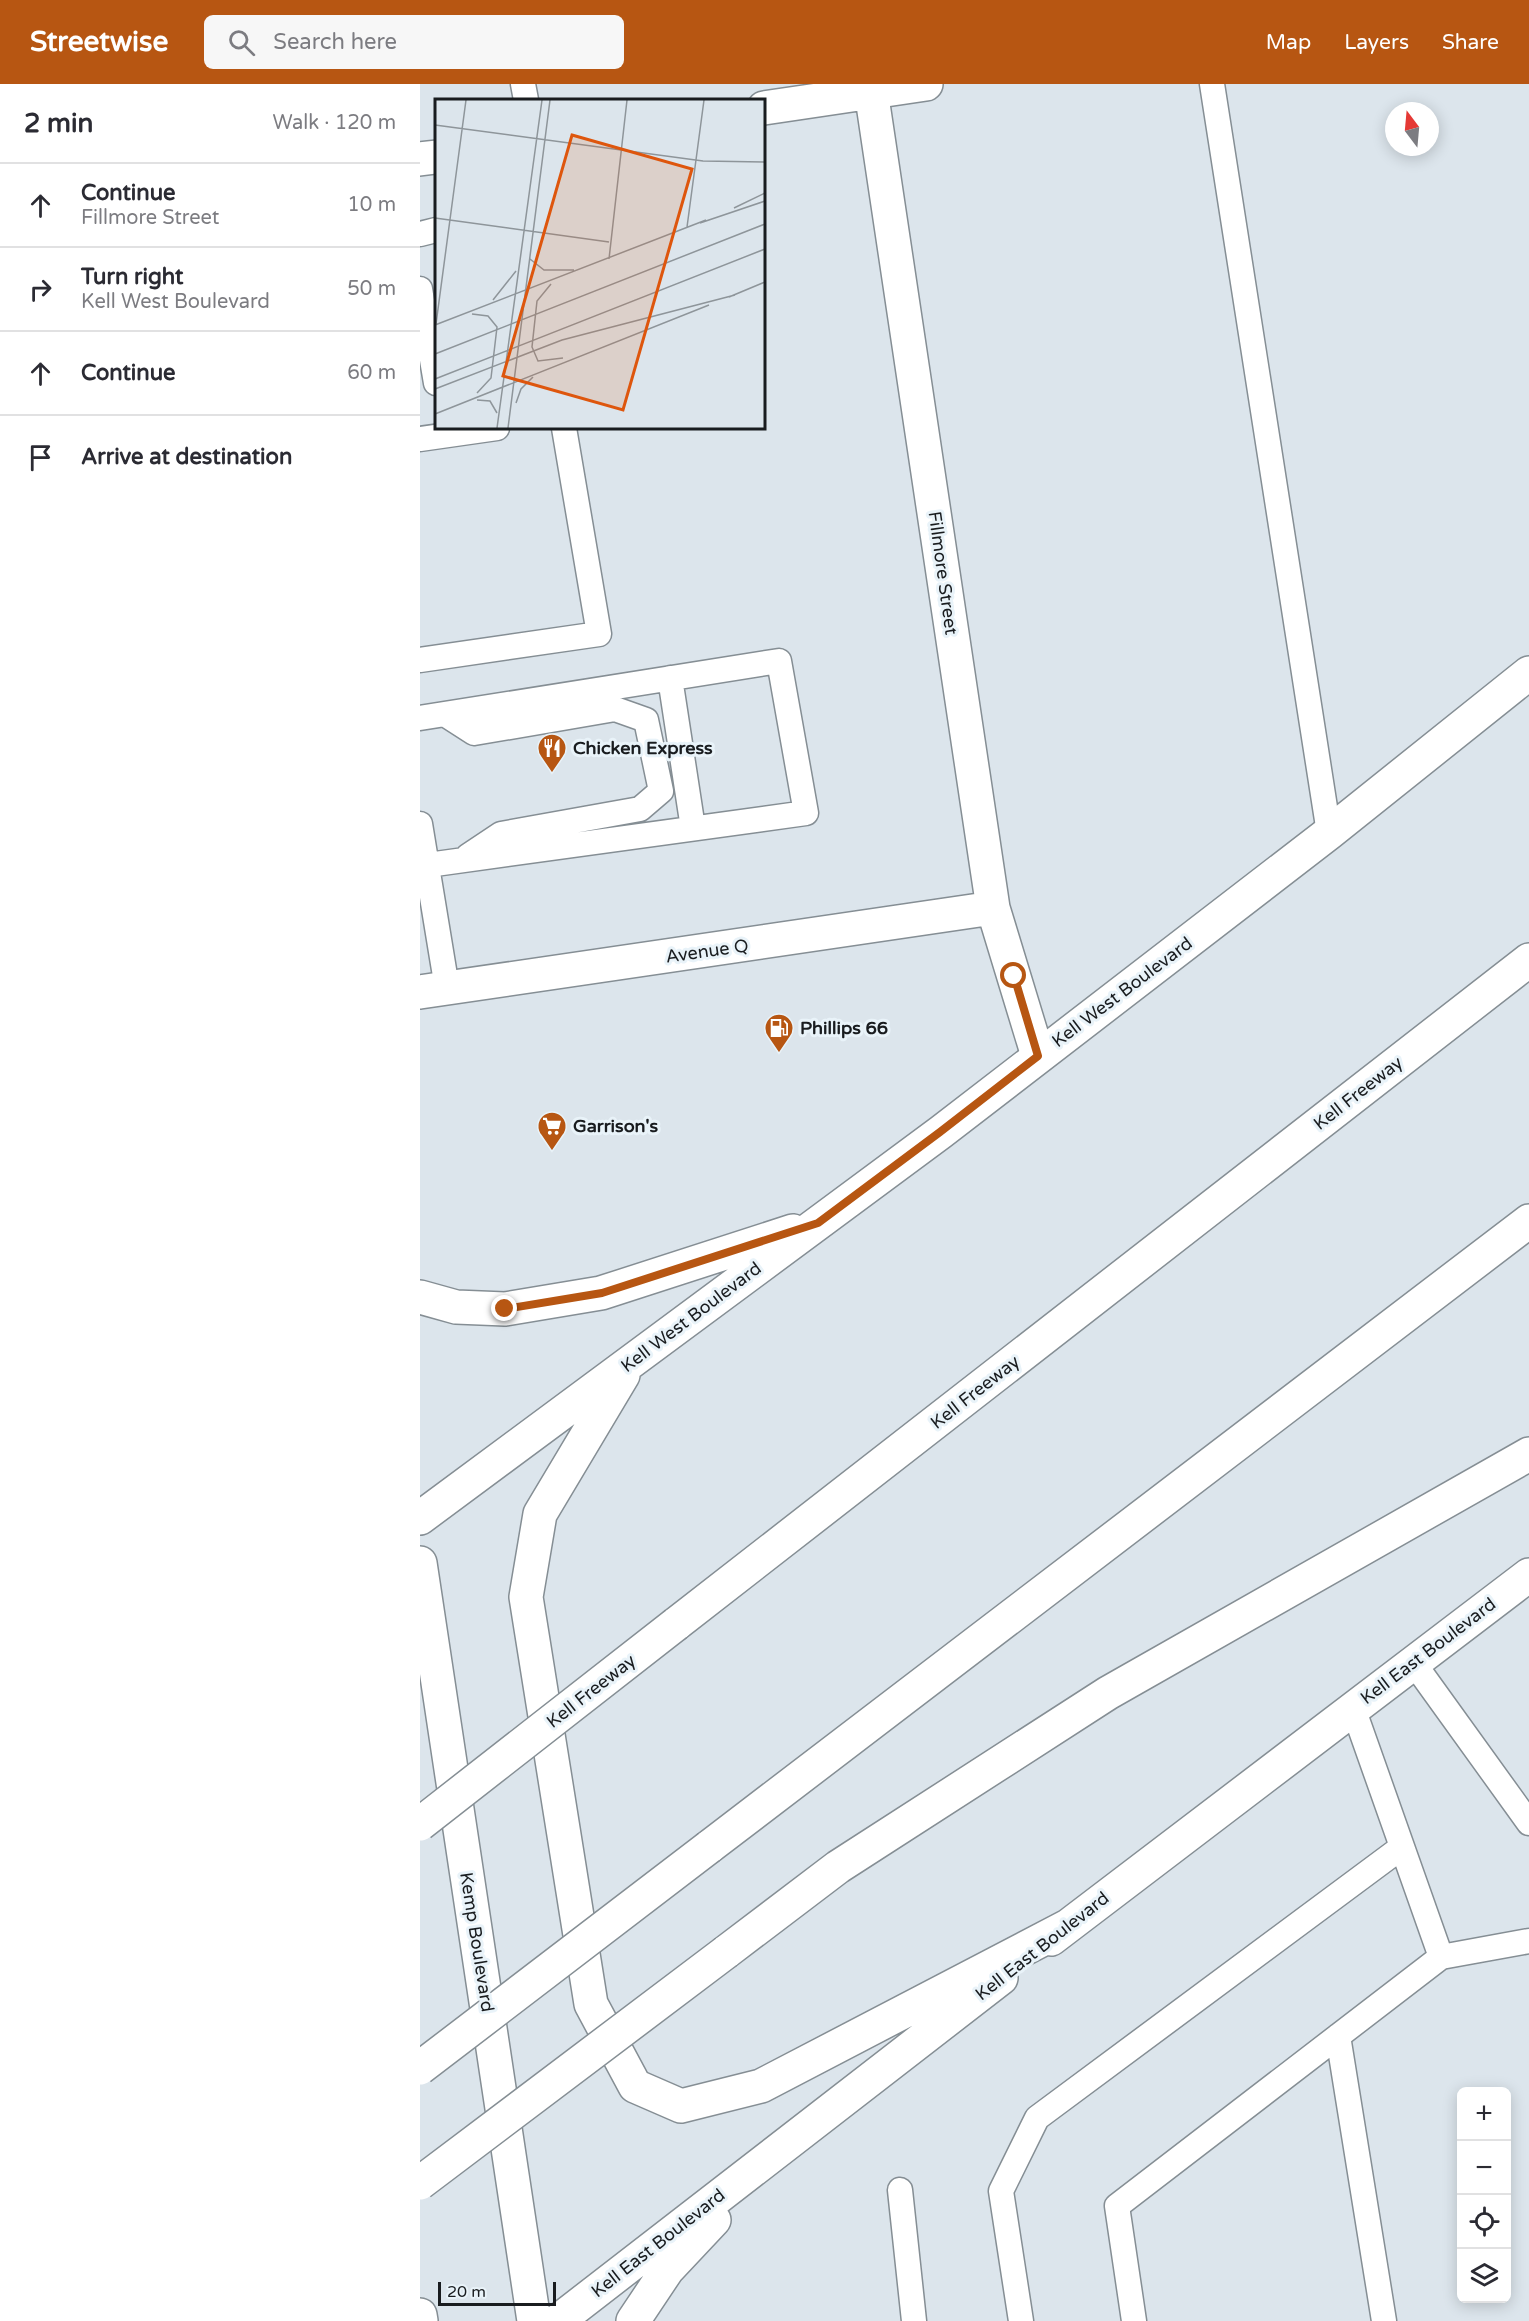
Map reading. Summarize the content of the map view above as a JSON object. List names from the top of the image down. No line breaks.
{"streets":{"main road":["Fillmore Street","Avenue Q","Kell West Boulevard","Kell Freeway","Kell East Boulevard","Kemp Boulevard"]},"crossings":[["Fillmore Street","Avenue Q"],["Fillmore Street","Kell West Boulevard"]],"places":{"restaurant":["Chicken Express"],"fuel station":["Phillips 66"],"supermarket":["Garrison's"]},"scale_bar":"20 m","north":"top","page":{"header":"Streetwise","search":"Search here","nav":["Map","Layers","Share"],"heading":["2 min","Walk · 120 m"],"list":[["Continue","Fillmore Street","10 m"],["Turn right","Kell West Boulevard","50 m"],["Continue","60 m"],"Arrive at destination"],"map_buttons":["+","−"],"scale":"20 m"}}
